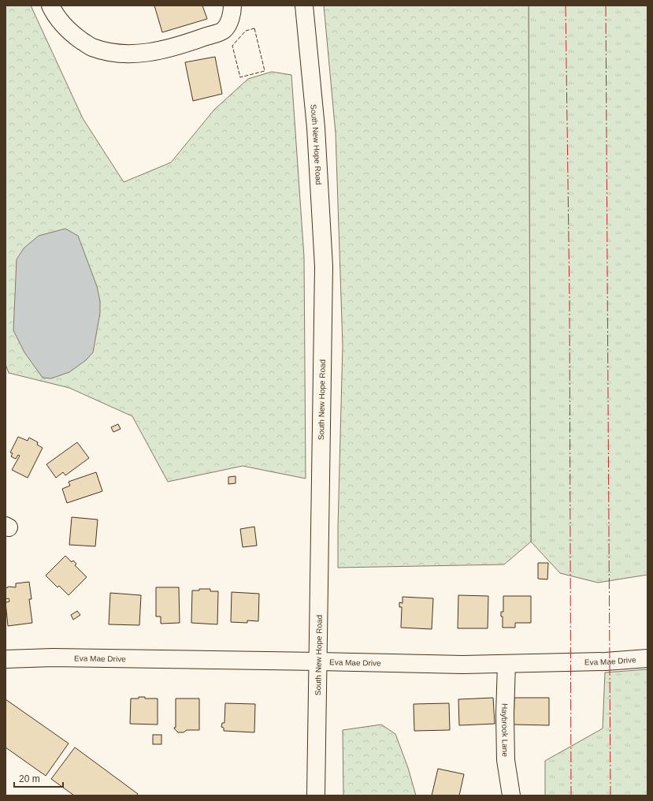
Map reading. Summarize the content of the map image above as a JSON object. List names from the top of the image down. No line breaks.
{"streets":{"main road":["South New Hope Road","Eva Mae Drive","Haybrook Lane"]},"crossings":[["South New Hope Road","Eva Mae Drive"],["Eva Mae Drive","Haybrook Lane"]],"scale_bar":"20 m"}
